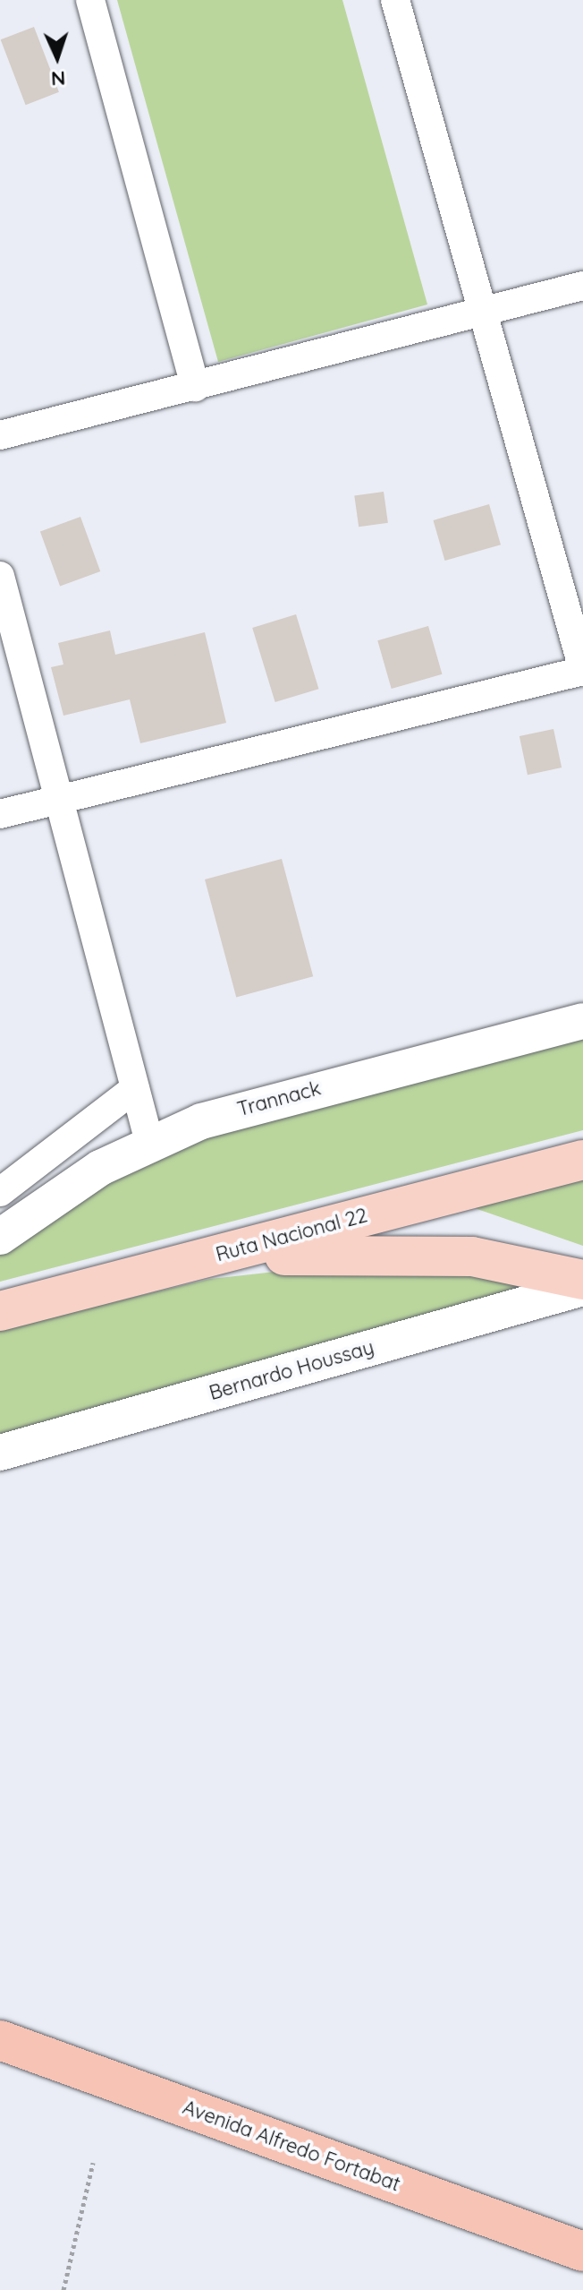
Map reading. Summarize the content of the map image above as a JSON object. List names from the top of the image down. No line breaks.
{"streets":{"highway":["Avenida Alfredo Fortabat"],"main road":["Ruta Nacional 22"],"street":["Trannack","Bernardo Houssay"]},"north":"bottom"}
